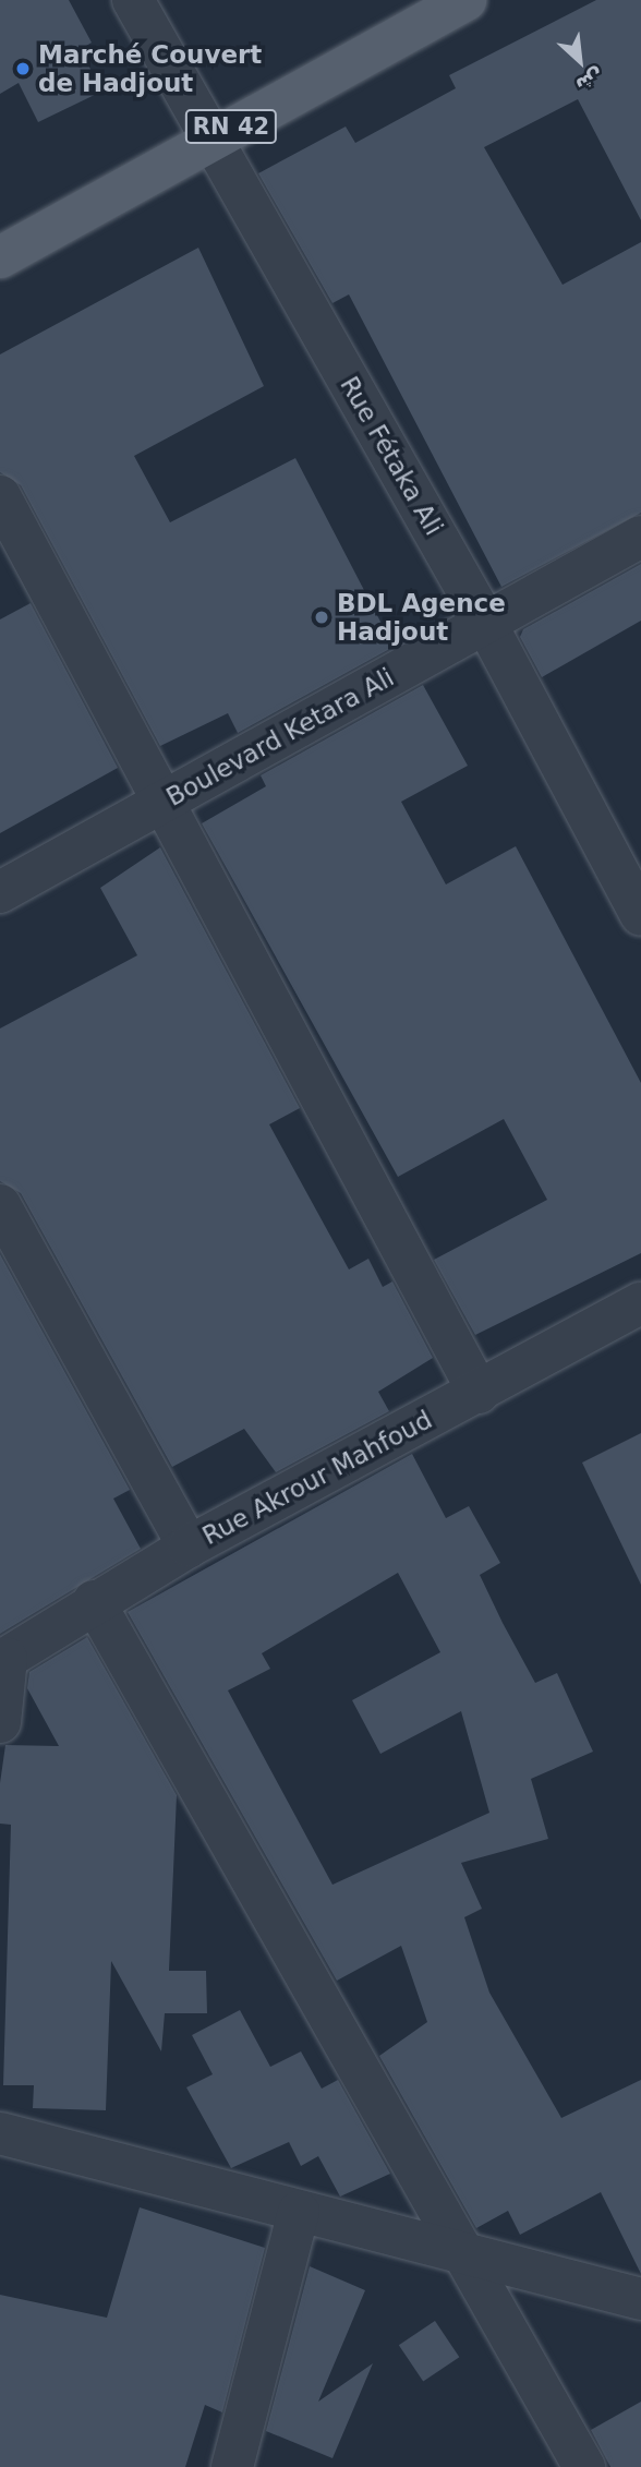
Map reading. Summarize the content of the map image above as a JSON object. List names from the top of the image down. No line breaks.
{"streets":{"main road":["RN 42"],"street":["Rue Fétaka Ali","Boulevard Ketara Ali","Rue Akrour Mahfoud"]},"crossings":[["RN 42","Rue Fétaka Ali"],["Rue Fétaka Ali","Boulevard Ketara Ali"]],"places":["Marché Couvert de Hadjout","BDL Agence Hadjout"],"north":"bottom right"}
